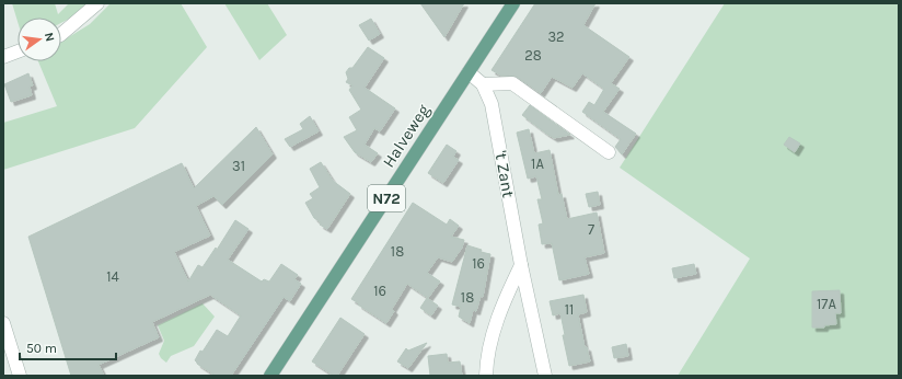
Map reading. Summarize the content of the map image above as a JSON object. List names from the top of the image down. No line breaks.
{"streets":{"main road":["Halveweg","N72"],"street":["'t Zant"]},"crossings":[["Halveweg","'t Zant"]],"house_numbers":["32","28","1A","31","7","18","16","14","16","18","17A","11"],"scale_bar":"50 m","north":"right"}
